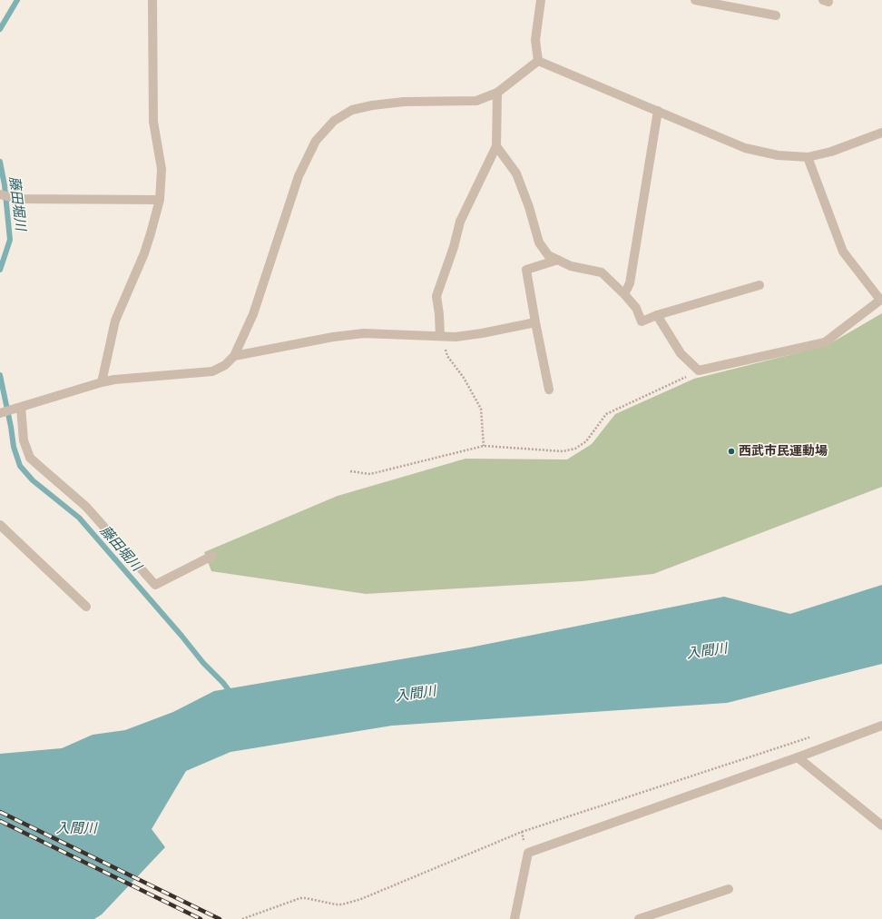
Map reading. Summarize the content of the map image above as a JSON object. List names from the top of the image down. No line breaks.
{"water":["藤田堀川","入間川"],"places":["西武市民運動場"]}
